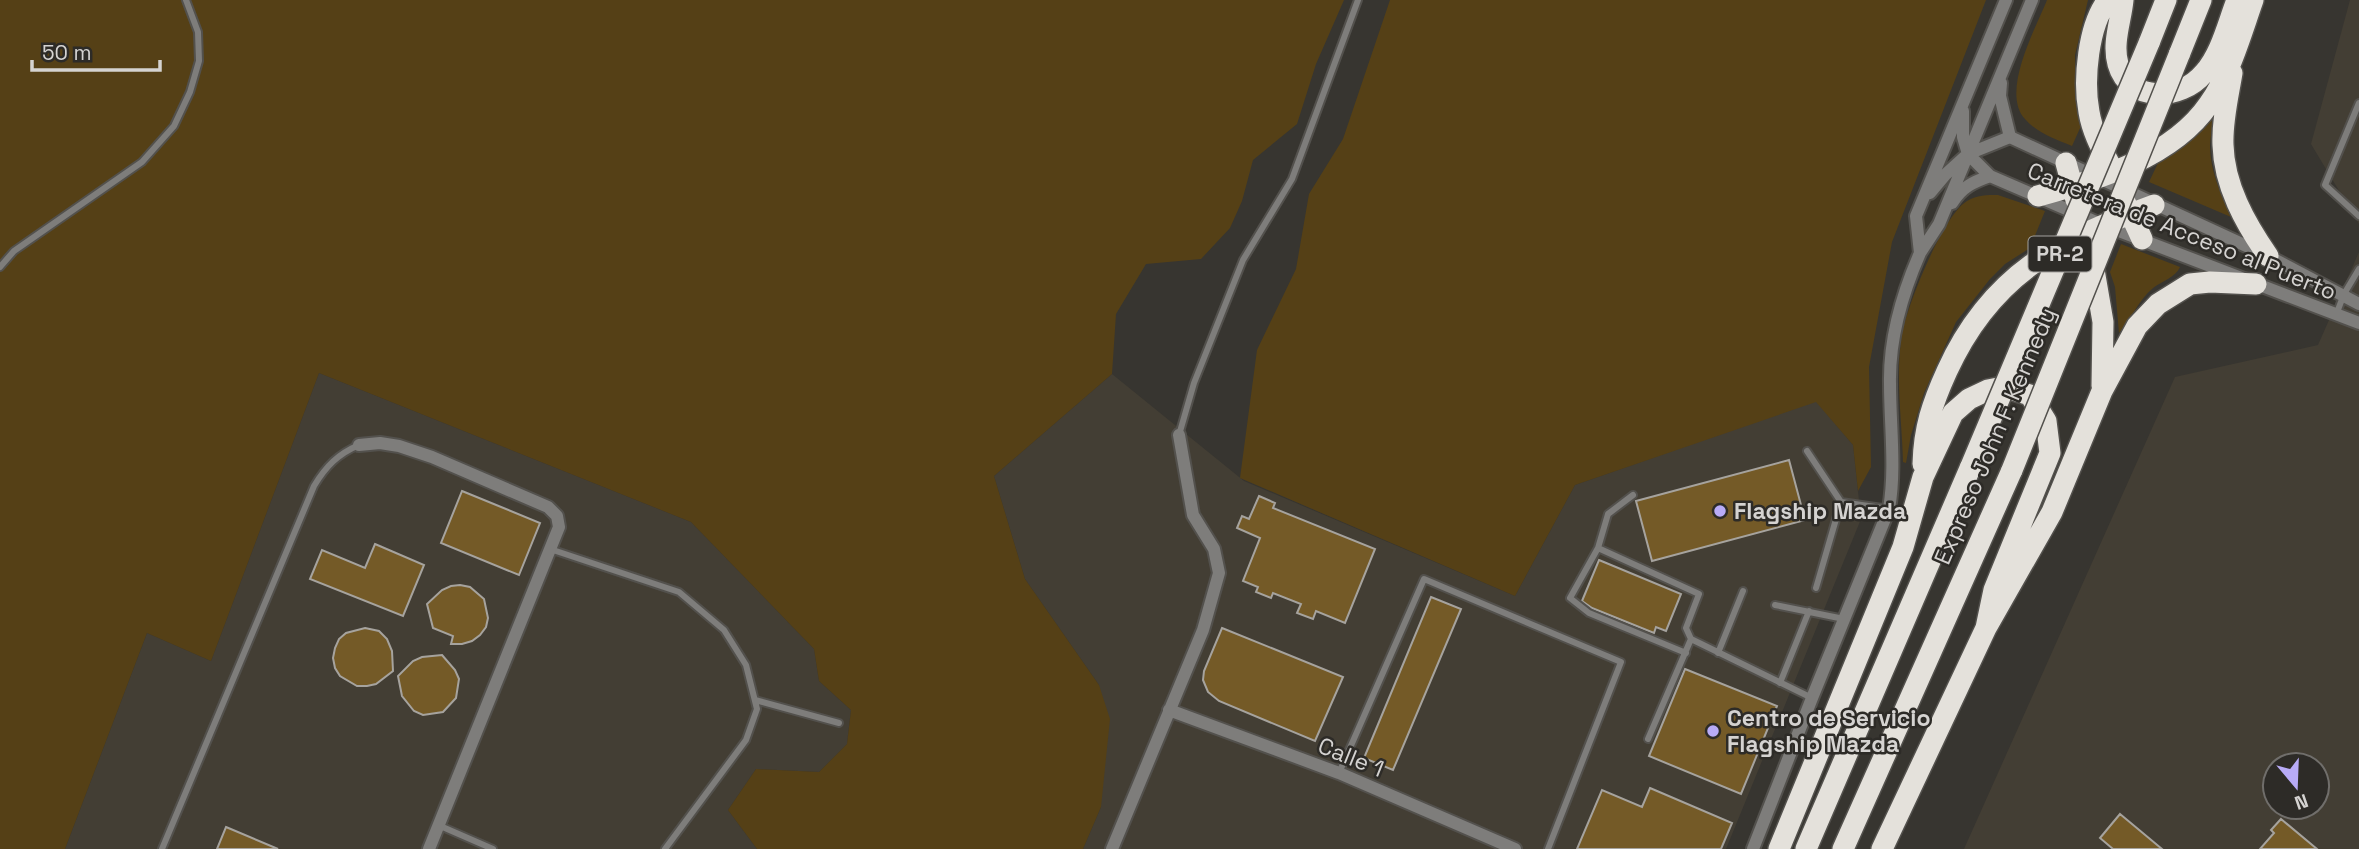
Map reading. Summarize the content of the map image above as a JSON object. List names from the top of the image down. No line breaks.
{"streets":{"highway":["PR-2","Expreso John F. Kennedy"],"street":["Carretera de Acceso al Puerto","Calle 1"]},"places":["Flagship Mazda","Centro de Servicio Flagship Mazda"],"scale_bar":"50 m","north":"bottom"}
